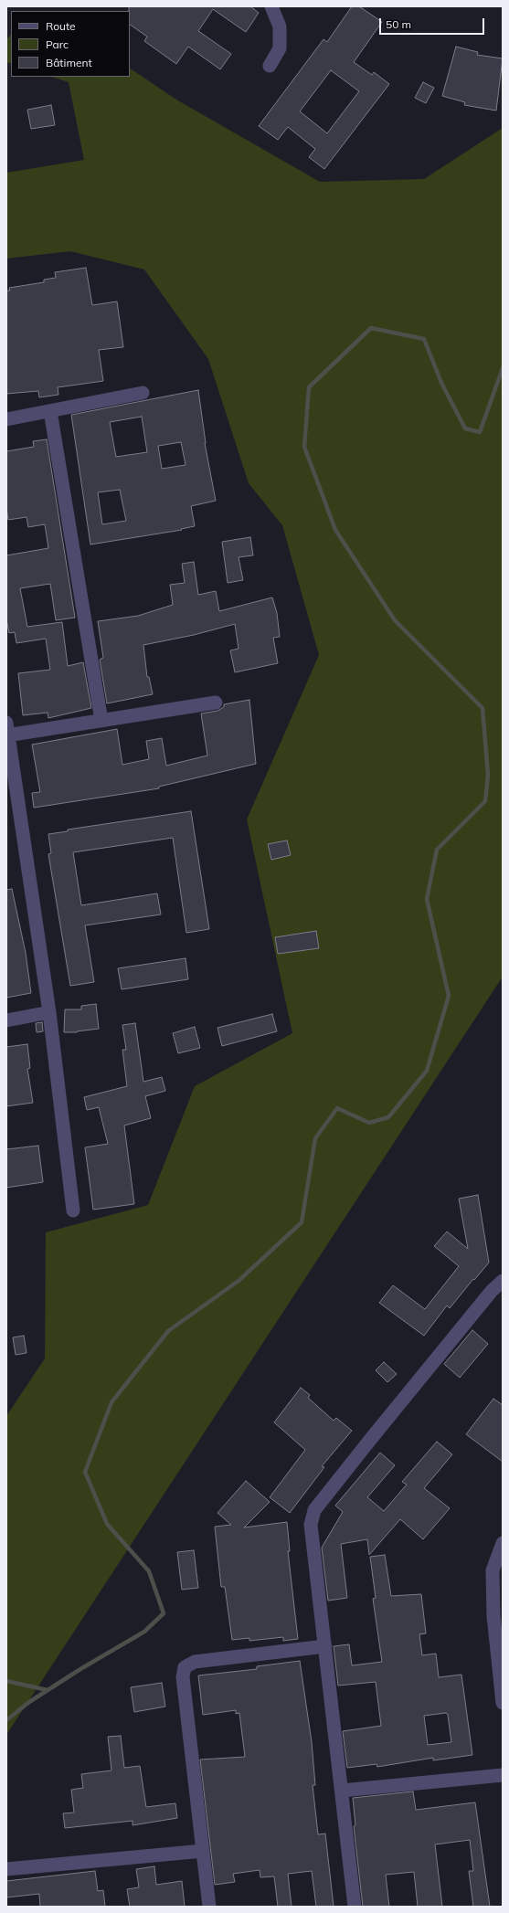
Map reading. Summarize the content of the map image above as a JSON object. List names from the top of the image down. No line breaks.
{"legend":["Route","Parc","Bâtiment"],"scale_bar":"50 m"}
